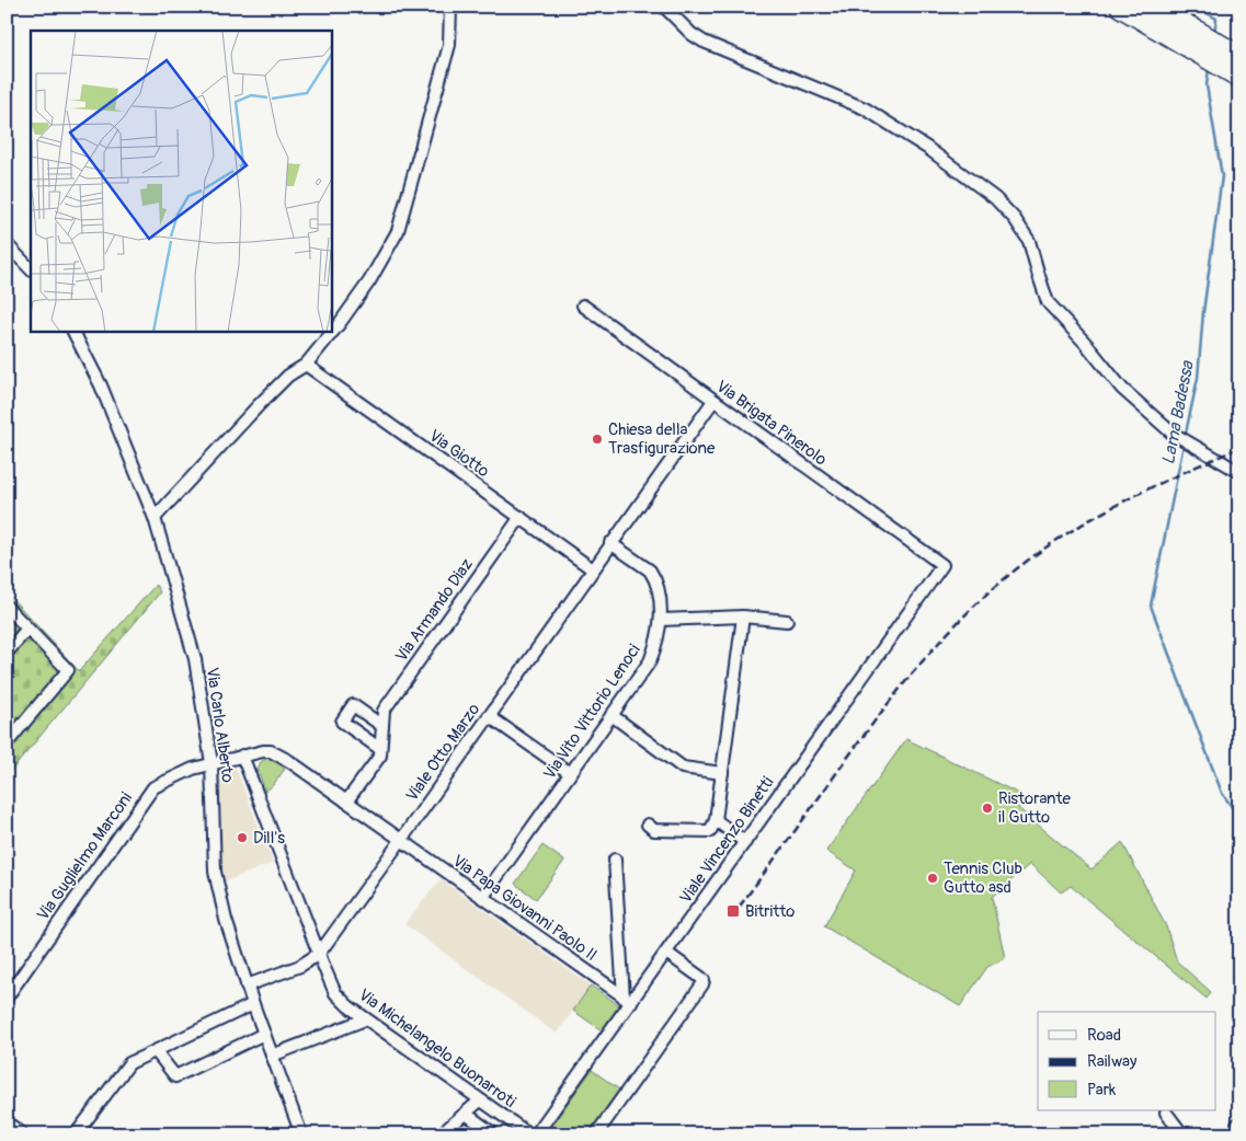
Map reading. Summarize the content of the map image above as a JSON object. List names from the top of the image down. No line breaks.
{"streets":{"street":["Via Brigata Pinerolo","Via Giotto","Via Armando Diaz","Via Vito Vittorio Lenoci","Via Carlo Alberto","Viale Otto Marzo","Viale Vincenzo Binetti","Via Guglielmo Marconi","Via Papa Giovanni Paolo II","Via Michelangelo Buonarroti"]},"crossings":[["Via Brigata Pinerolo","Viale Otto Marzo"],["Via Brigata Pinerolo","Viale Vincenzo Binetti"],["Via Giotto","Via Armando Diaz"],["Via Giotto","Viale Otto Marzo"],["Via Armando Diaz","Via Guglielmo Marconi"],["Via Armando Diaz","Via Papa Giovanni Paolo II"],["Via Vito Vittorio Lenoci","Viale Otto Marzo"],["Via Vito Vittorio Lenoci","Via Papa Giovanni Paolo II"],["Via Carlo Alberto","Via Guglielmo Marconi"],["Viale Otto Marzo","Via Papa Giovanni Paolo II"],["Viale Otto Marzo","Via Michelangelo Buonarroti"],["Viale Vincenzo Binetti","Via Papa Giovanni Paolo II"],["Via Guglielmo Marconi","Via Papa Giovanni Paolo II"],["Via Guglielmo Marconi","Via Michelangelo Buonarroti"]],"water":["Lama Badessa"],"places":{"other":["Chiesa della Trasfigurazione","Ristorante il Gutto","Dill's","Tennis Club Gutto asd"],"transit":["Bitritto"]},"legend":["Road","Railway","Park"]}
